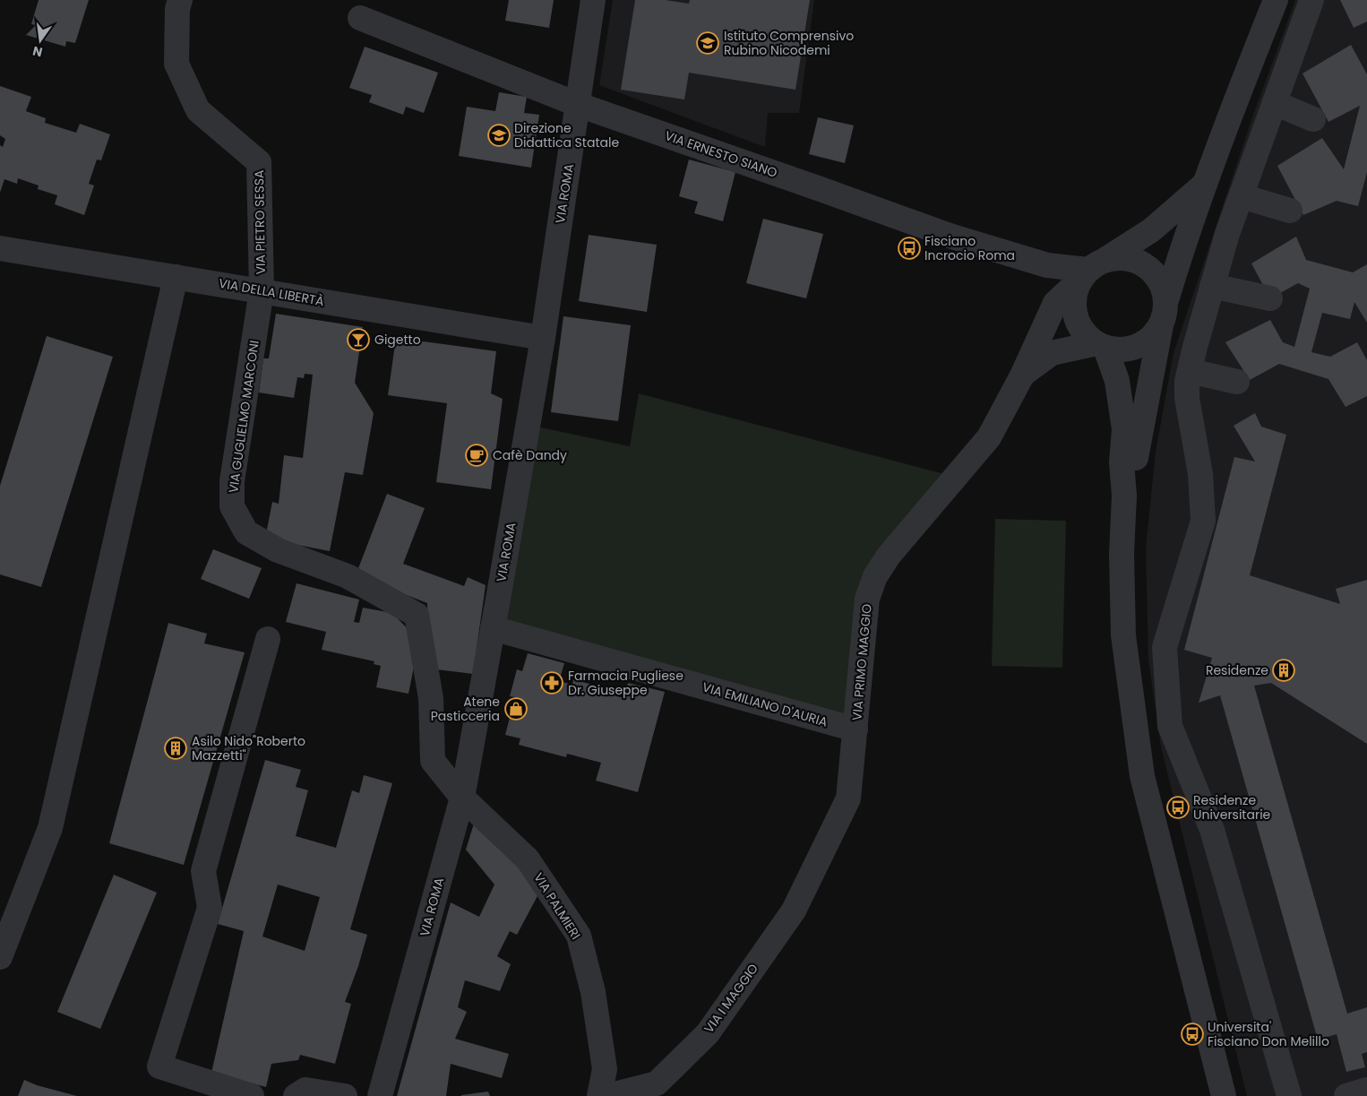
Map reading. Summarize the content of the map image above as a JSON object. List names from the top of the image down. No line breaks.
{"streets":{"street":["VIA ERNESTO SIANO","VIA ROMA","VIA PIETRO SESSA","VIA DELLA LIBERTÀ","VIA GUGLIELMO MARCONI","VIA PRIMO MAGGIO","VIA EMILIANO D'AURIA","VIA PALMIERI","VIA I MAGGIO"]},"crossings":[["VIA ERNESTO SIANO","VIA ROMA"],["VIA ROMA","VIA DELLA LIBERTÀ"],["VIA ROMA","VIA GUGLIELMO MARCONI"],["VIA ROMA","VIA EMILIANO D'AURIA"],["VIA ROMA","VIA PALMIERI"],["VIA PIETRO SESSA","VIA DELLA LIBERTÀ"],["VIA PIETRO SESSA","VIA GUGLIELMO MARCONI"],["VIA DELLA LIBERTÀ","VIA GUGLIELMO MARCONI"],["VIA GUGLIELMO MARCONI","VIA PALMIERI"],["VIA PRIMO MAGGIO","VIA EMILIANO D'AURIA"],["VIA PRIMO MAGGIO","VIA I MAGGIO"]],"places":{"school or university":["Istituto Comprensivo Rubino Nicodemi","Direzione Didattica Statale"],"bus stop":["Fisciano Incrocio Roma","Residenze Universitarie","Universita' Fisciano Don Melillo"],"bar":["Gigetto"],"cafe":["Cafè Dandy"],"building":["Residenze","Asilo Nido\"Roberto Mazzetti\""],"pharmacy":["Farmacia Pugliese Dr. Giuseppe"],"shop":["Atene Pasticceria"]},"north":"bottom"}
